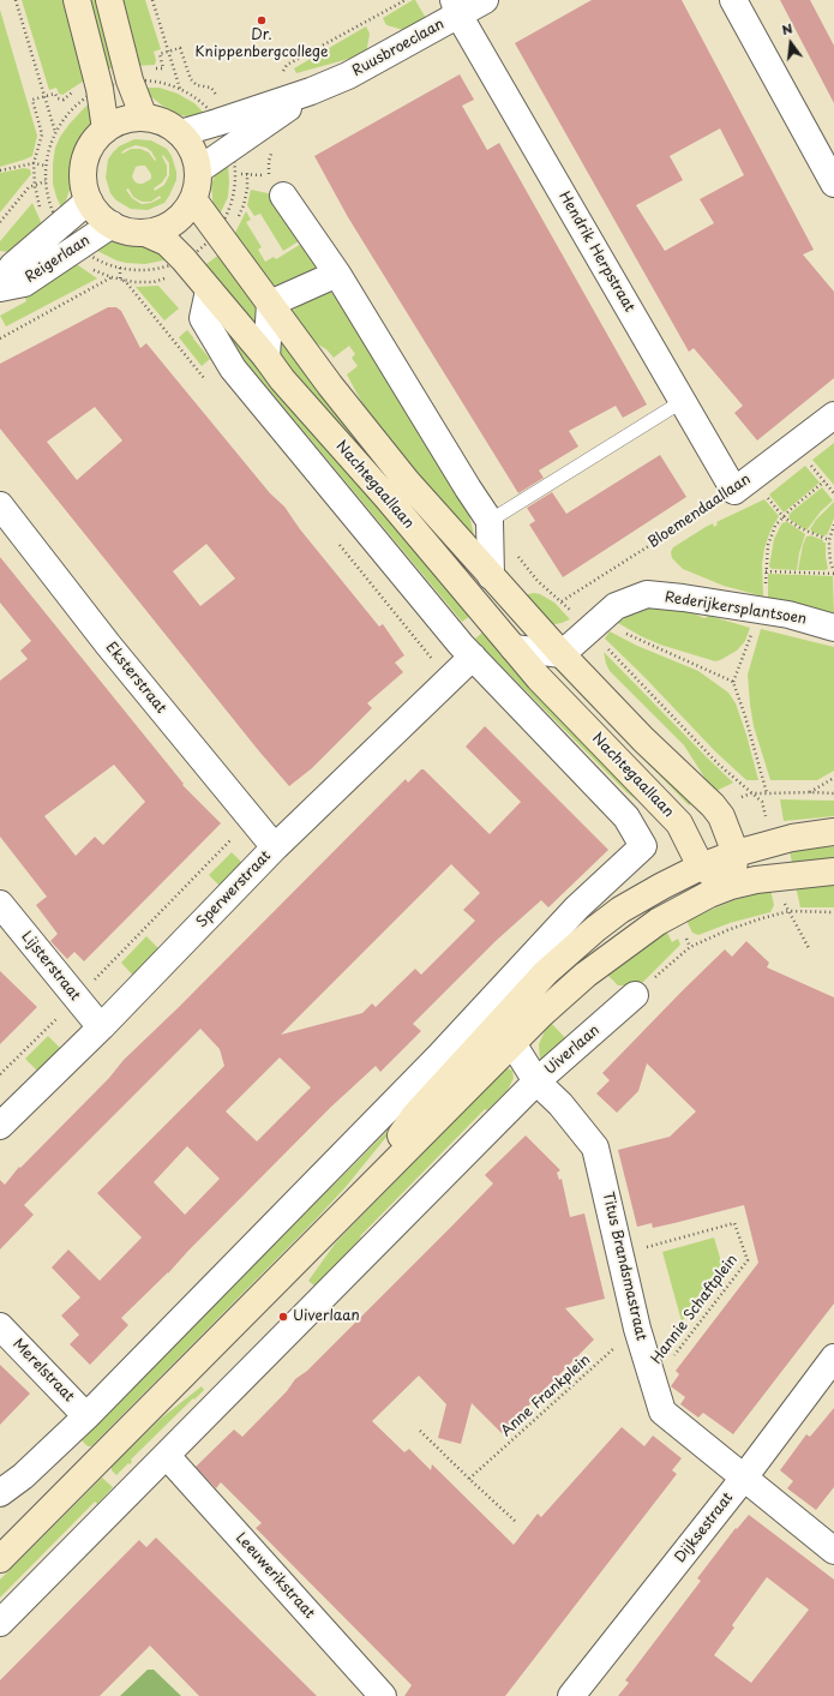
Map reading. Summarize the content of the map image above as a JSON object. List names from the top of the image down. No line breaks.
{"streets":{"street":["Ruusbroeclaan","Hendrik Herpstraat","Reigerlaan","Nachtegaallaan","Bloemendaallaan","Rederijkersplantsoen","Eksterstraat","Sperwerstraat","Lijsterstraat","Uiverlaan","Titus Brandsmastraat","Merelstraat","Dijksestraat","Leeuwerikstraat"],"path":["Hannie Schaftplein","Anne Frankplein"]},"crossings":[["Ruusbroeclaan","Hendrik Herpstraat"],["Ruusbroeclaan","Reigerlaan"],["Ruusbroeclaan","Nachtegaallaan"],["Hendrik Herpstraat","Bloemendaallaan"],["Reigerlaan","Nachtegaallaan"],["Nachtegaallaan","Rederijkersplantsoen"],["Eksterstraat","Sperwerstraat"],["Sperwerstraat","Lijsterstraat"],["Uiverlaan","Titus Brandsmastraat"],["Uiverlaan","Leeuwerikstraat"],["Titus Brandsmastraat","Hannie Schaftplein"],["Titus Brandsmastraat","Anne Frankplein"],["Titus Brandsmastraat","Dijksestraat"]],"places":["Dr. Knippenbergcollege","Uiverlaan"],"north":"top"}
